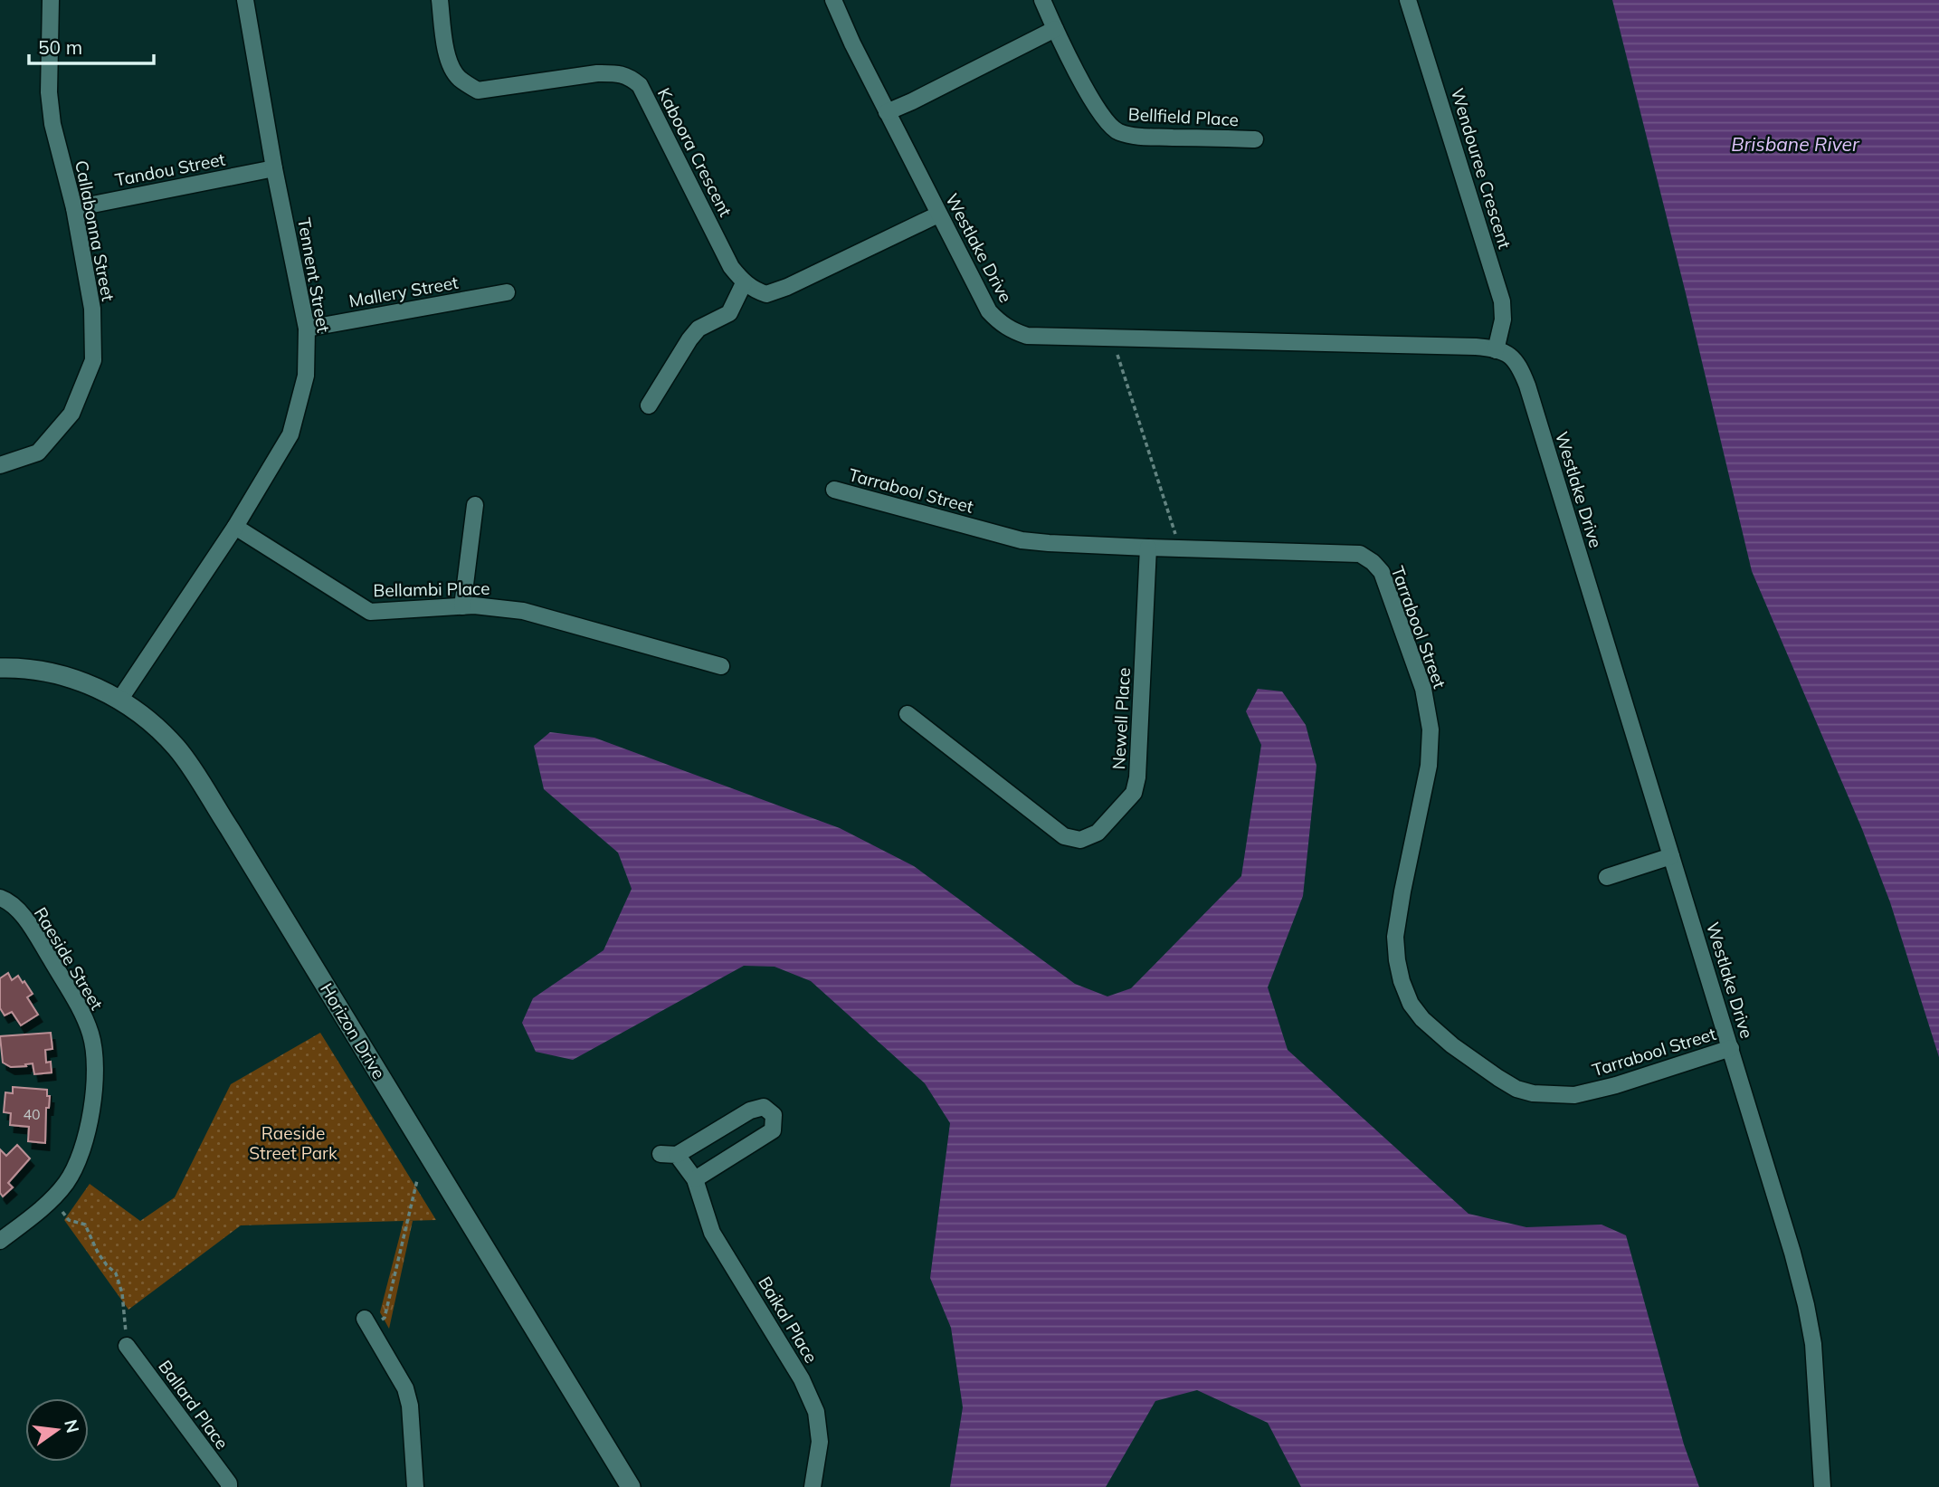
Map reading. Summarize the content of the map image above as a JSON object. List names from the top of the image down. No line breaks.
{"streets":{"street":["Bellfield Place","Kaboora Crescent","Wendouree Crescent","Tandou Street","Callabonna Street","Westlake Drive","Tennent Street","Mallery Street","Tarrabool Street","Bellambi Place","Newell Place","Raeside Street","Horizon Drive","Baikal Place","Ballard Place"]},"crossings":[["Wendouree Crescent","Westlake Drive"],["Tandou Street","Callabonna Street"],["Tandou Street","Tennent Street"],["Westlake Drive","Tarrabool Street"],["Tennent Street","Mallery Street"],["Tennent Street","Bellambi Place"],["Tennent Street","Horizon Drive"],["Tarrabool Street","Newell Place"]],"water":["Brisbane River"],"parks":["Raeside Street Park"],"house_numbers":["40"],"scale_bar":"50 m","north":"right"}
